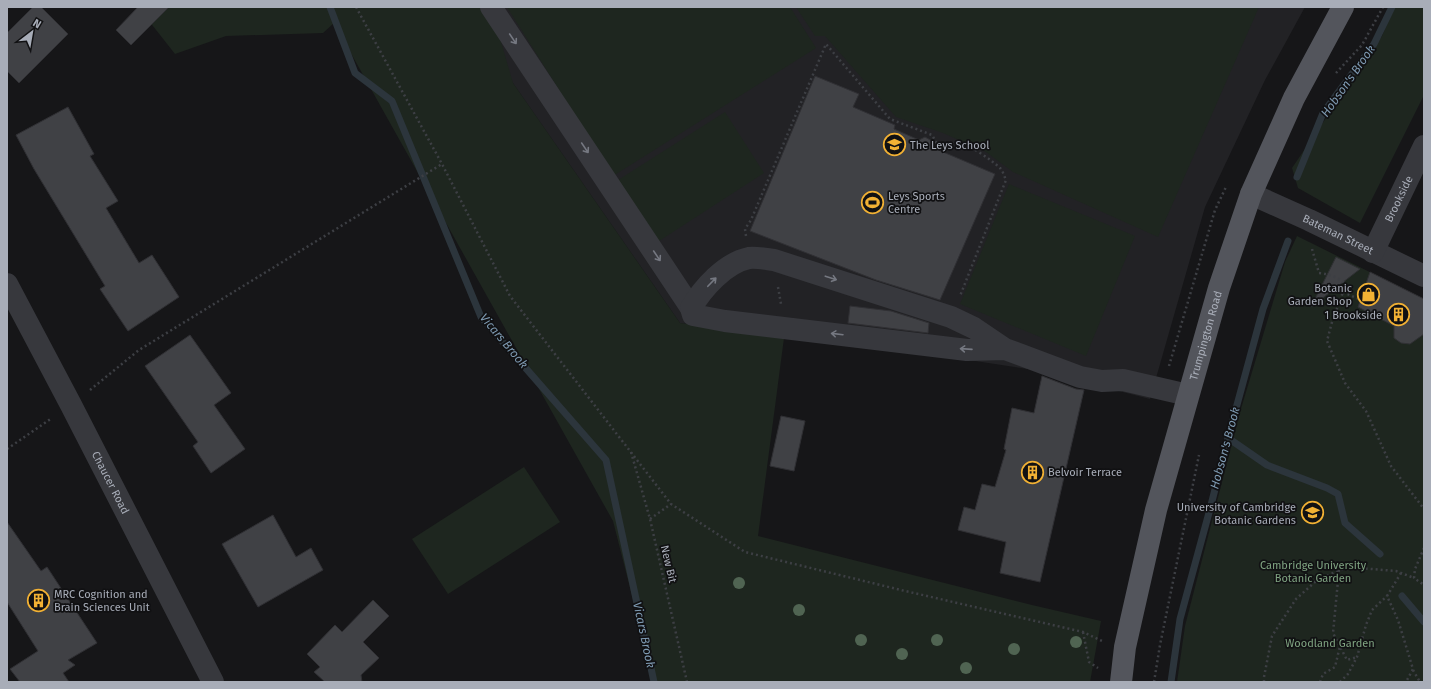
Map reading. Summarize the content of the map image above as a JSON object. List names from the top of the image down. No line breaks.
{"streets":{"main road":["Trumpington Road"],"street":["Brookside","Bateman Street","Chaucer Road"],"path":["New Bit"]},"crossings":[["Brookside","Bateman Street"],["Bateman Street","Trumpington Road"]],"water":["Hobson's Brook","Vicars Brook"],"parks":["Cambridge University Botanic Garden","Woodland Garden"],"places":{"school or university":["The Leys School","University of Cambridge Botanic Gardens"],"sports":["Leys Sports Centre"],"shop":["Botanic Garden Shop"],"building":["1 Brookside","Belvoir Terrace","MRC Cognition and Brain Sciences Unit"]},"north":"top right"}
